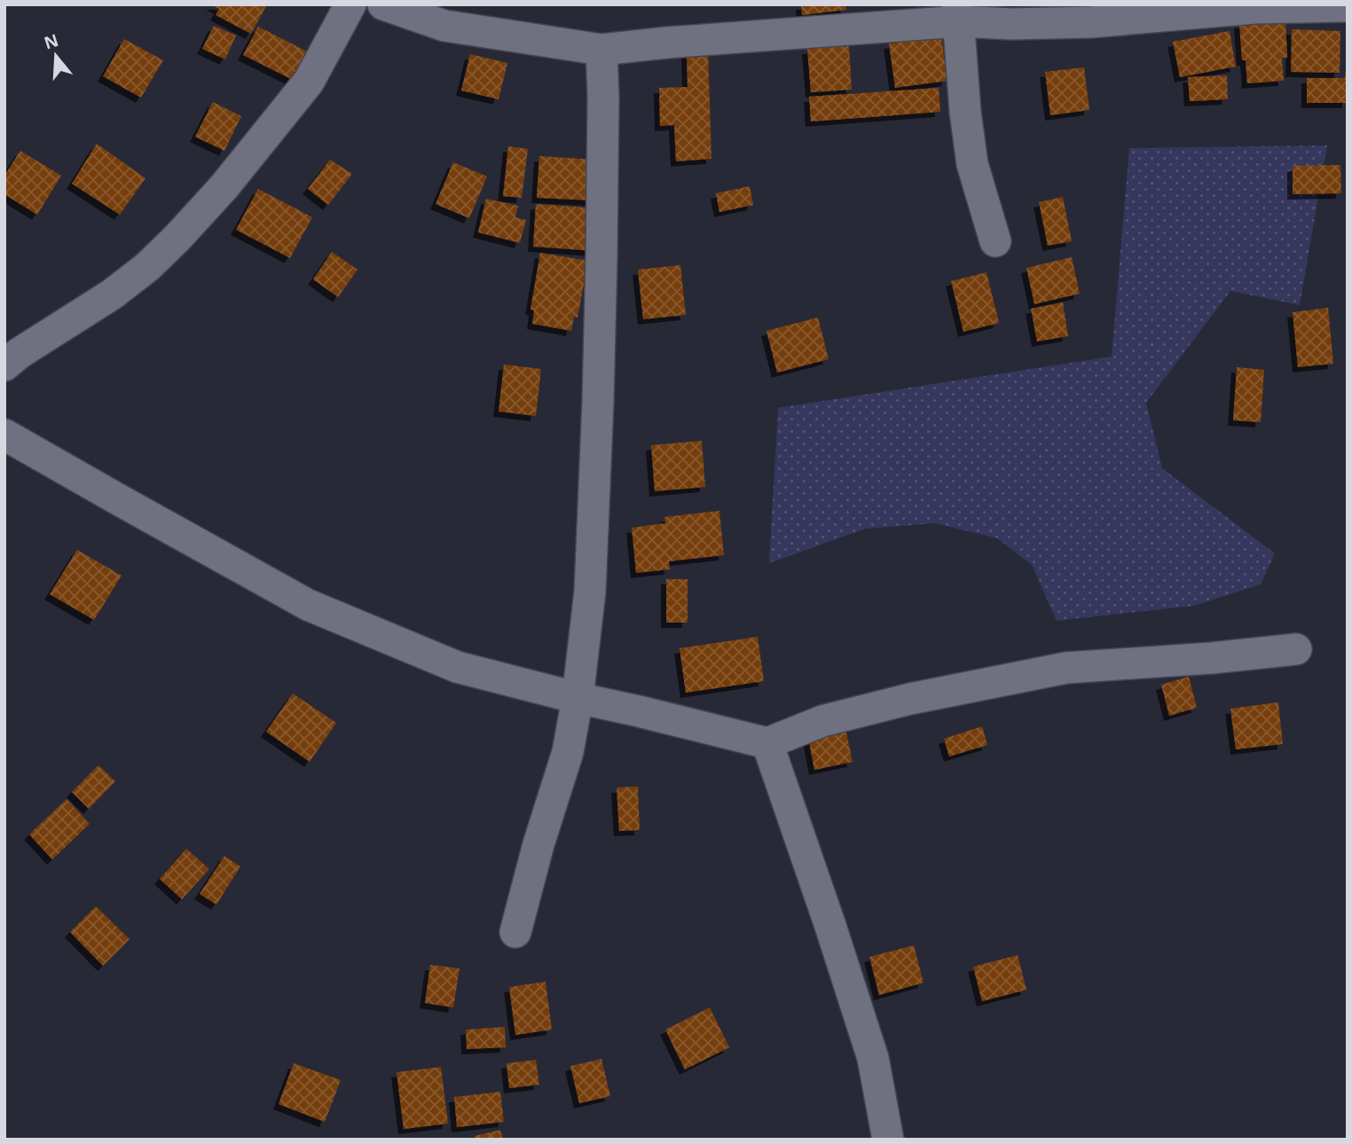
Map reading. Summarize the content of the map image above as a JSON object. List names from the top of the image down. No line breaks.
{"north":"top"}
